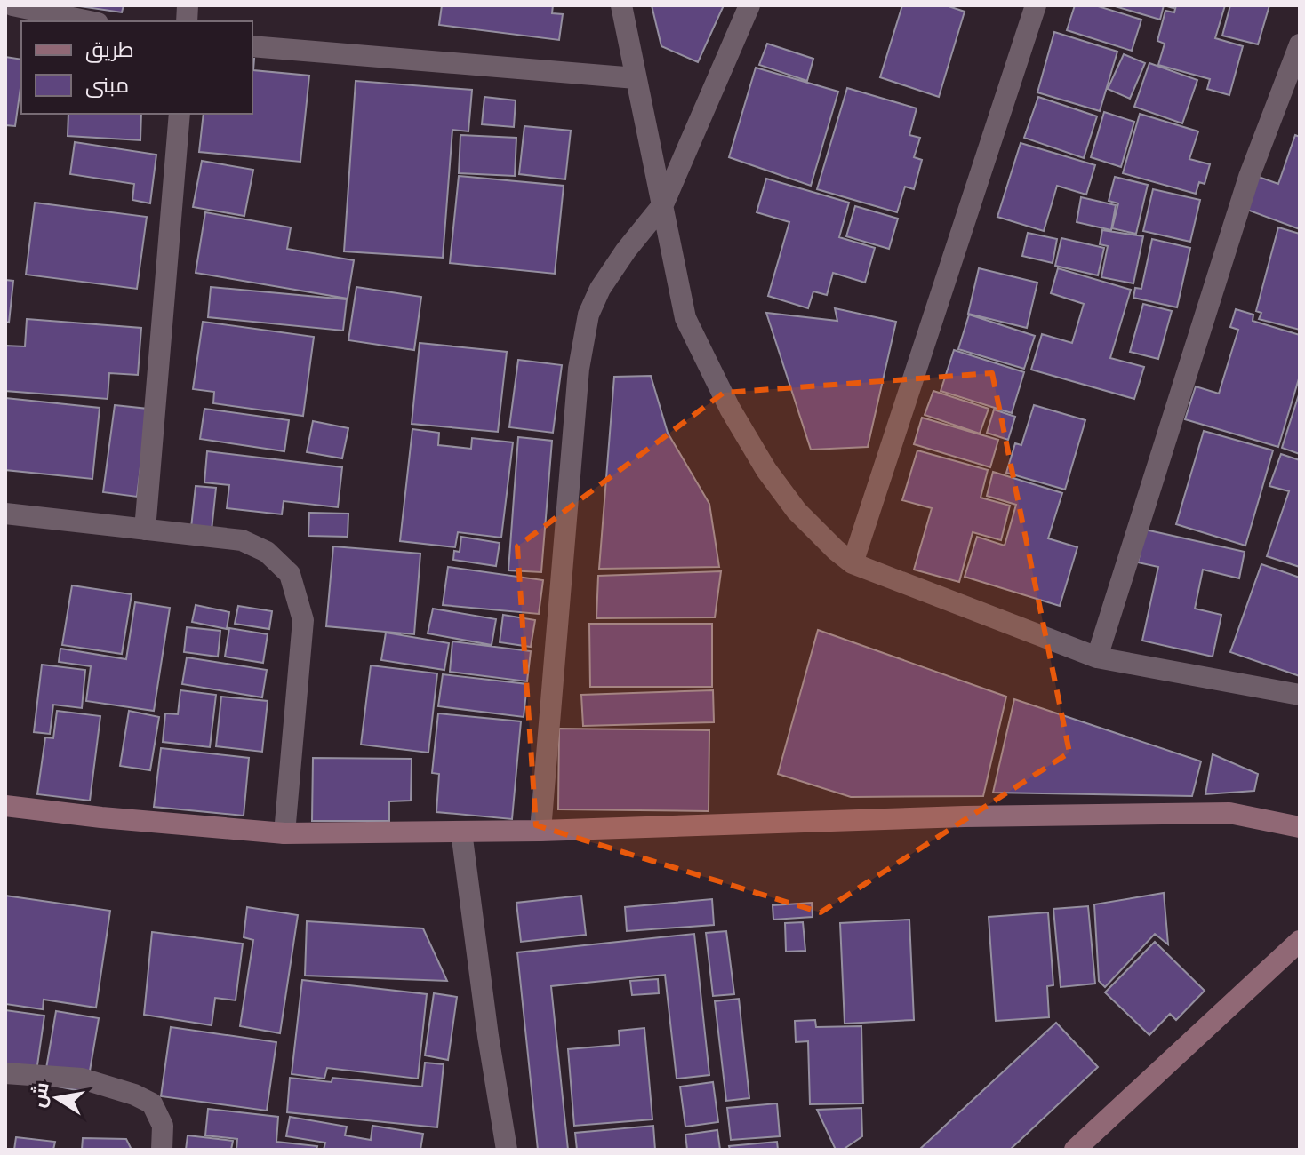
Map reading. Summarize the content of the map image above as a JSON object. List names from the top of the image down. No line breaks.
{"legend":["طريق","مبنى"],"north":"left"}
